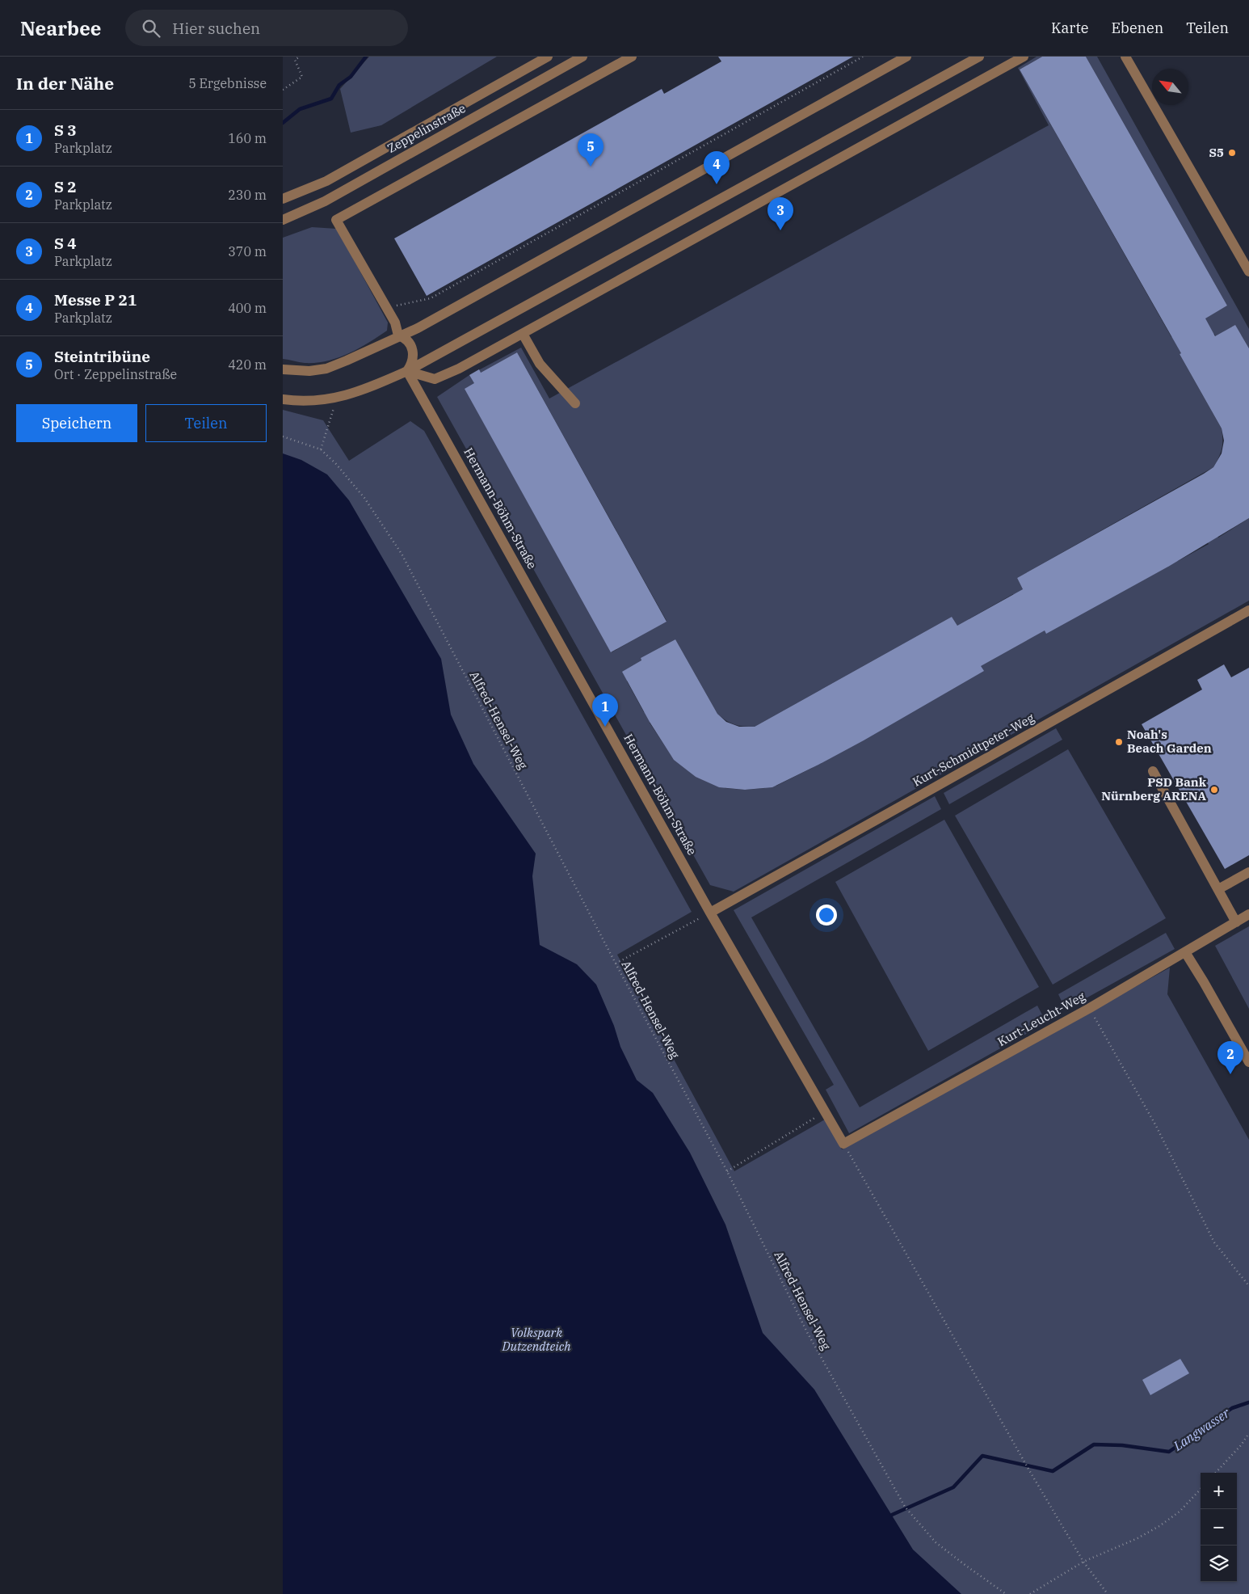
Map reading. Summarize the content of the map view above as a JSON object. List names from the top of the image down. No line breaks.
{"streets":{"street":["Zeppelinstraße","Hermann-Böhm-Straße","Kurt-Schmidtpeter-Weg","Kurt-Leucht-Weg"],"path":["Alfred-Hensel-Weg"]},"crossings":[["Hermann-Böhm-Straße","Kurt-Schmidtpeter-Weg"],["Hermann-Böhm-Straße","Kurt-Leucht-Weg"]],"water":["Langwasser"],"parks":["Volkspark Dutzendteich"],"places":["S5","Noah's Beach Garden","PSD Bank Nürnberg ARENA"],"north":"top left","page":{"header":"Nearbee","search":"Hier suchen","nav":["Karte","Ebenen","Teilen"],"heading":["In der Nähe","5 Ergebnisse"],"list":[{"mark":"1","name":"S 3","note":"Parkplatz","value":"160 m"},{"mark":"2","name":"S 2","note":"Parkplatz","value":"230 m"},{"mark":"3","name":"S 4","note":"Parkplatz","value":"370 m"},{"mark":"4","name":"Messe P 21","note":"Parkplatz","value":"400 m"},{"mark":"5","name":"Steintribüne","note":"Ort · Zeppelinstraße","value":"420 m"}],"pins":["5","4","3","1","2"],"buttons":["Speichern","Teilen"],"map_buttons":["+","−"]}}
